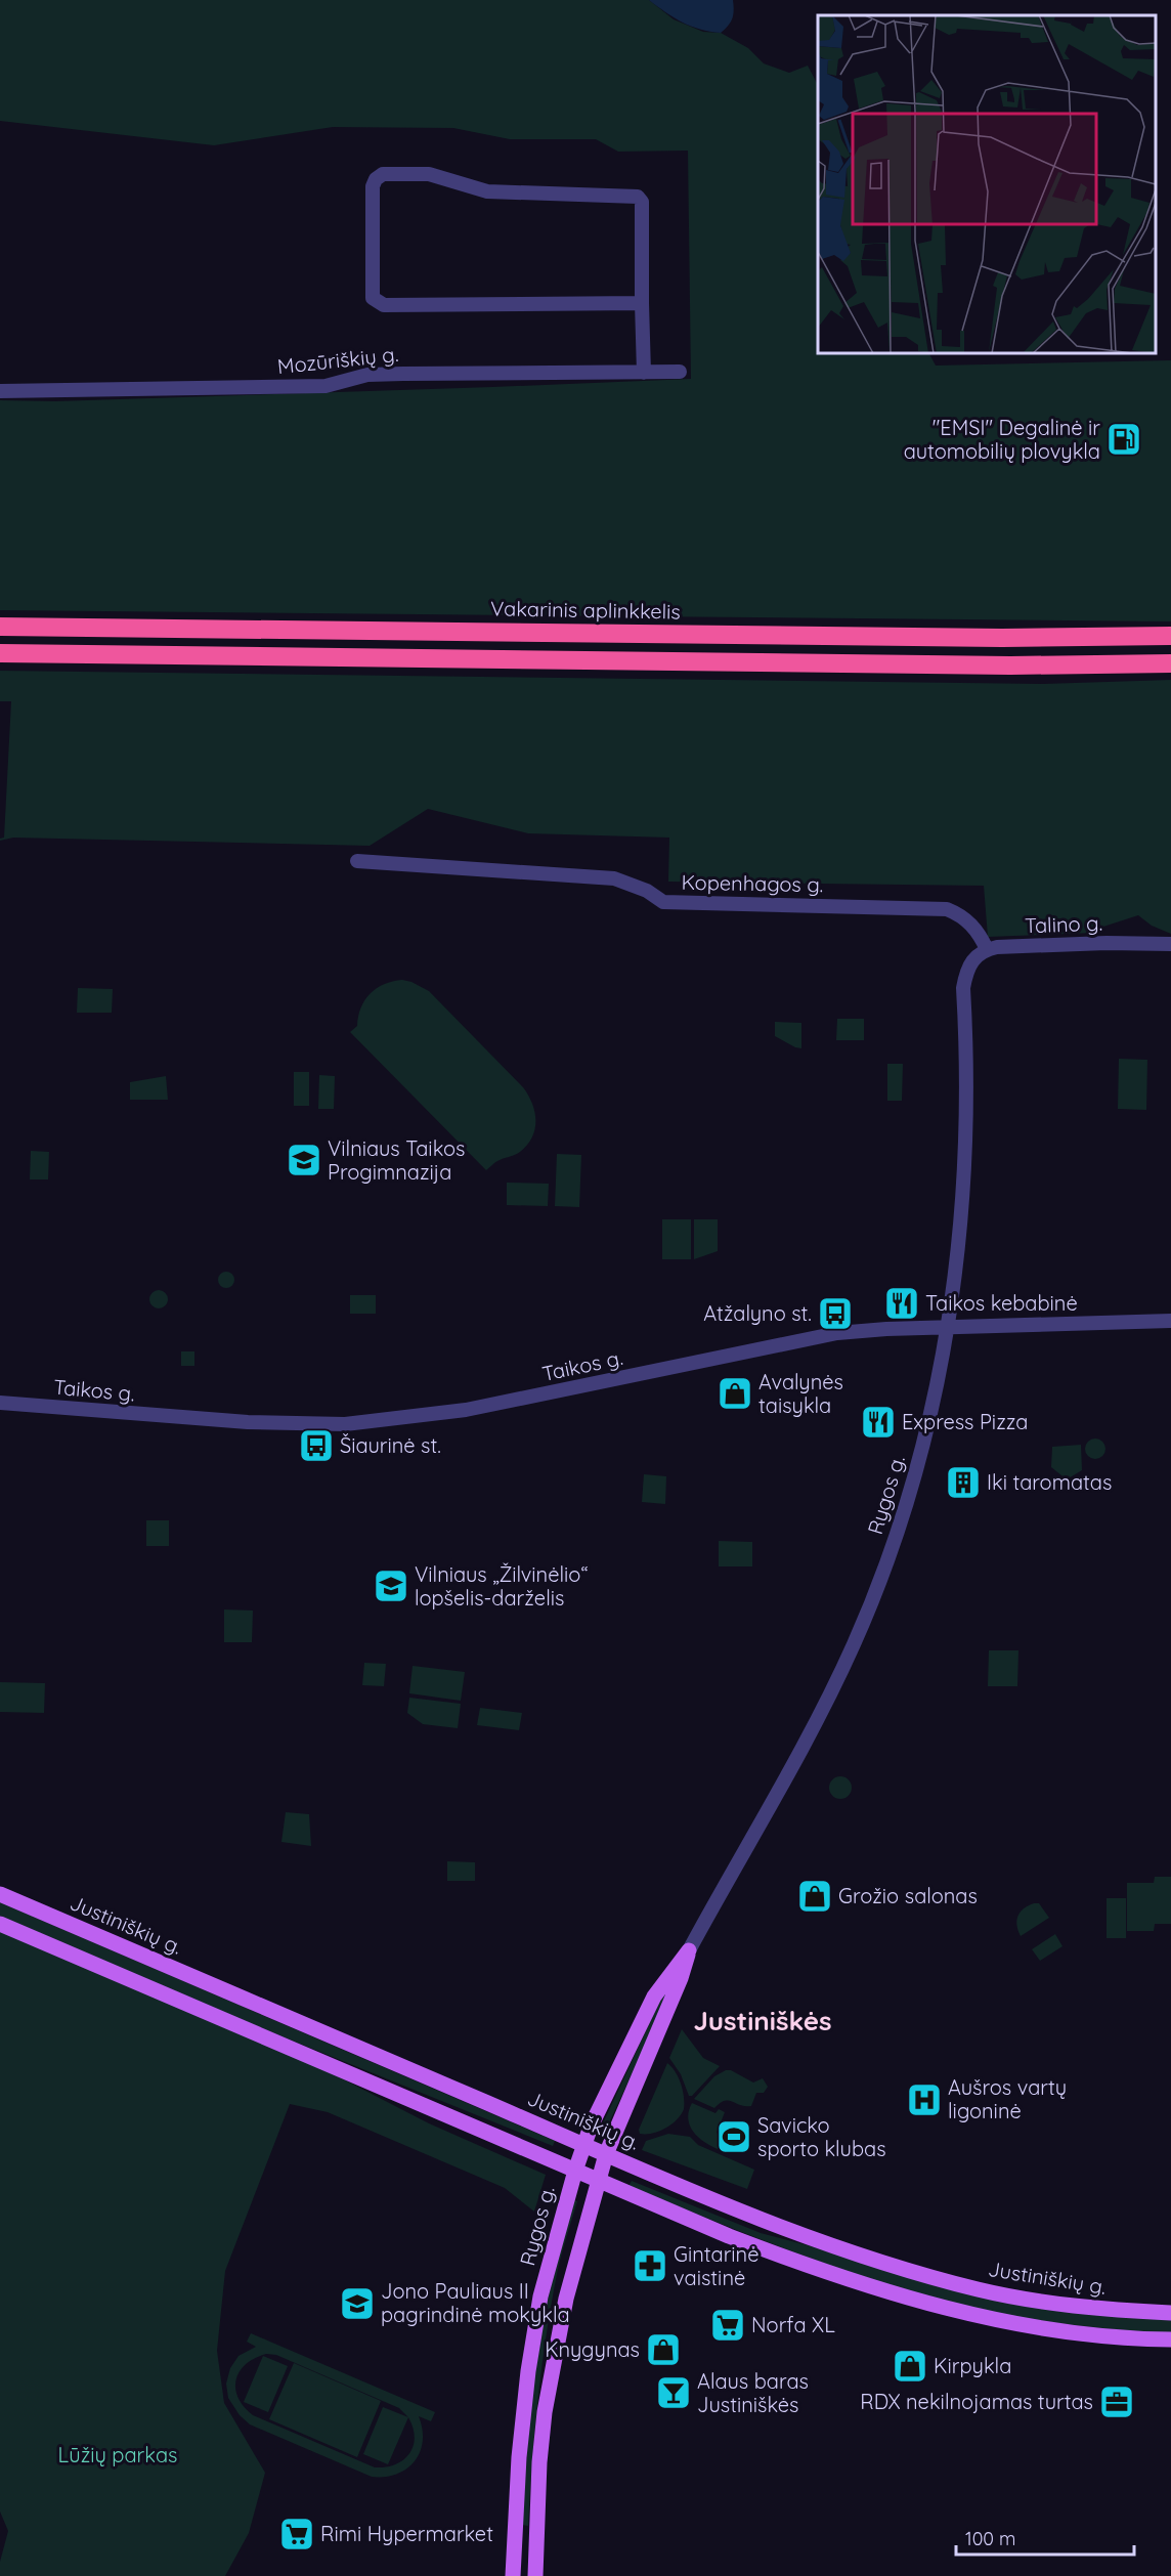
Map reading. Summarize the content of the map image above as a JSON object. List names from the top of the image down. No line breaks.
{"streets":{"highway":["Vakarinis aplinkkelis"],"main road":["Rygos g.","Justiniškių g."],"street":["Mozūriškių g.","Kopenhagos g.","Talino g.","Taikos g."]},"crossings":[["Kopenhagos g.","Talino g."],["Kopenhagos g.","Rygos g."],["Talino g.","Rygos g."],["Taikos g.","Rygos g."],["Rygos g.","Justiniškių g."]],"districts":["Justiniškės"],"parks":["Lūžių parkas"],"places":{"fuel station":["\"EMSI\" Degalinė ir automobilių plovykla"],"school or university":["Vilniaus Taikos Progimnazija","Vilniaus „Žilvinėlio“ lopšelis-darželis","Jono Pauliaus II pagrindinė mokykla"],"restaurant":["Taikos kebabinė","Express Pizza"],"bus stop":["Atžalyno st.","Šiaurinė st."],"shop":["Avalynės taisykla","Grožio salonas","Knygynas","Kirpykla"],"building":["Iki taromatas"],"hospital":["Aušros vartų ligoninė"],"sports":["Savicko sporto klubas"],"pharmacy":["Gintarinė vaistinė"],"supermarket":["Norfa XL","Rimi Hypermarket"],"bar":["Alaus baras Justiniškės"],"office":["RDX nekilnojamas turtas"]},"scale_bar":"100 m"}
